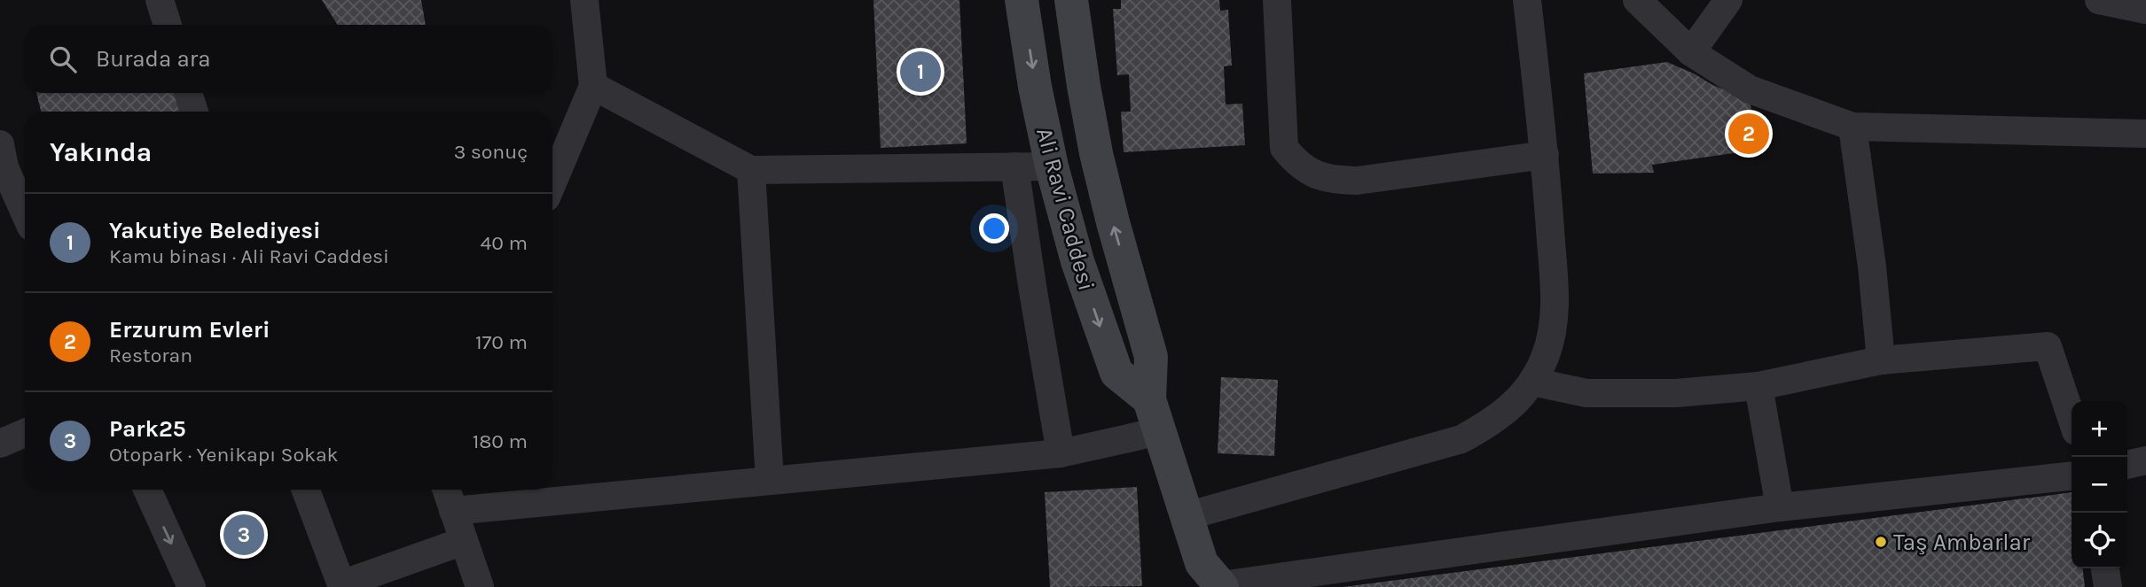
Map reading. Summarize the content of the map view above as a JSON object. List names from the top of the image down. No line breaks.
{"streets":{"main road":["Ali Ravi Caddesi"]},"places":["Taş Ambarlar"],"page":{"search":"Burada ara","pins":["1","2","3"],"heading":["Yakında","3 sonuç"],"list":[{"mark":"1","name":"Yakutiye Belediyesi","note":"Kamu binası · Ali Ravi Caddesi","value":"40 m"},{"mark":"2","name":"Erzurum Evleri","note":"Restoran","value":"170 m"},{"mark":"3","name":"Park25","note":"Otopark · Yenikapı Sokak","value":"180 m"}],"map_buttons":["+","−"]}}
